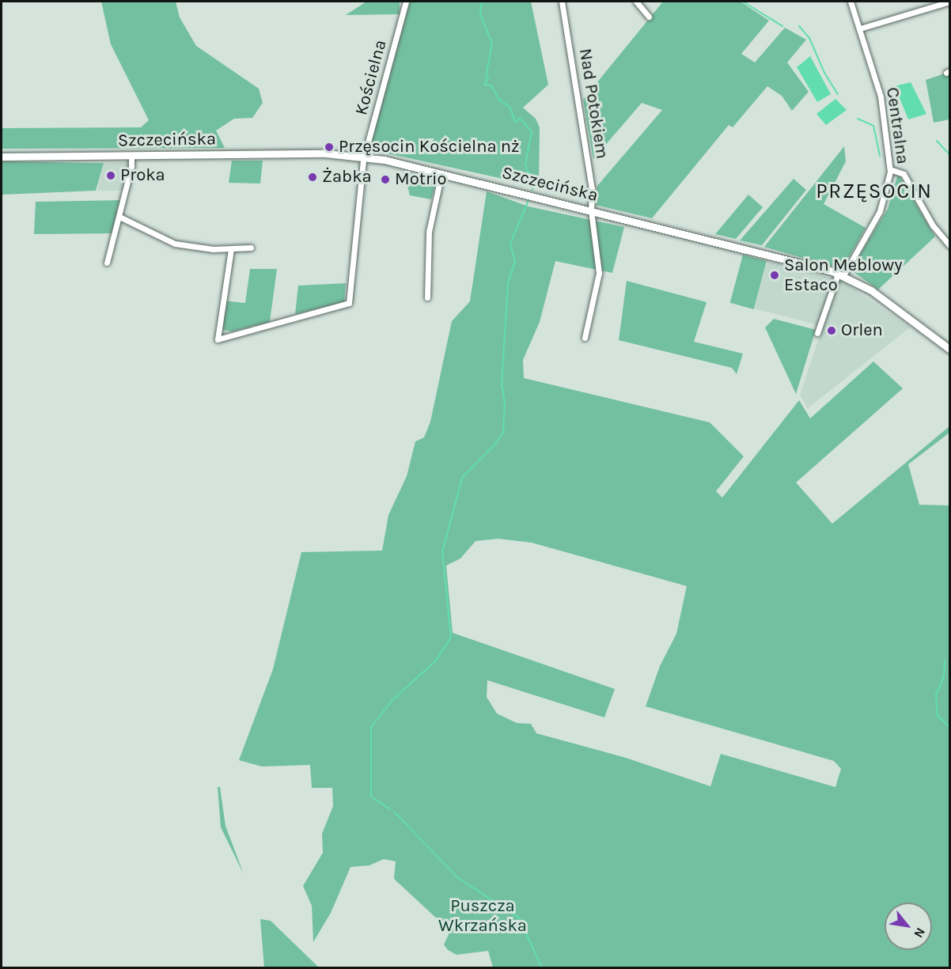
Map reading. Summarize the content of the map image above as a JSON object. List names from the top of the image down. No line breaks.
{"streets":{"street":["Kościelna","Nad Potokiem","Centralna","Szczecińska"]},"crossings":[["Kościelna","Szczecińska"],["Nad Potokiem","Szczecińska"],["Centralna","Szczecińska"]],"districts":["PRZĘSOCIN"],"parks":["Puszcza Wkrzańska"],"places":["Przęsocin Kościelna nż","Proka","Żabka","Motrio","Salon Meblowy Estaco","Orlen"],"north":"bottom right"}
